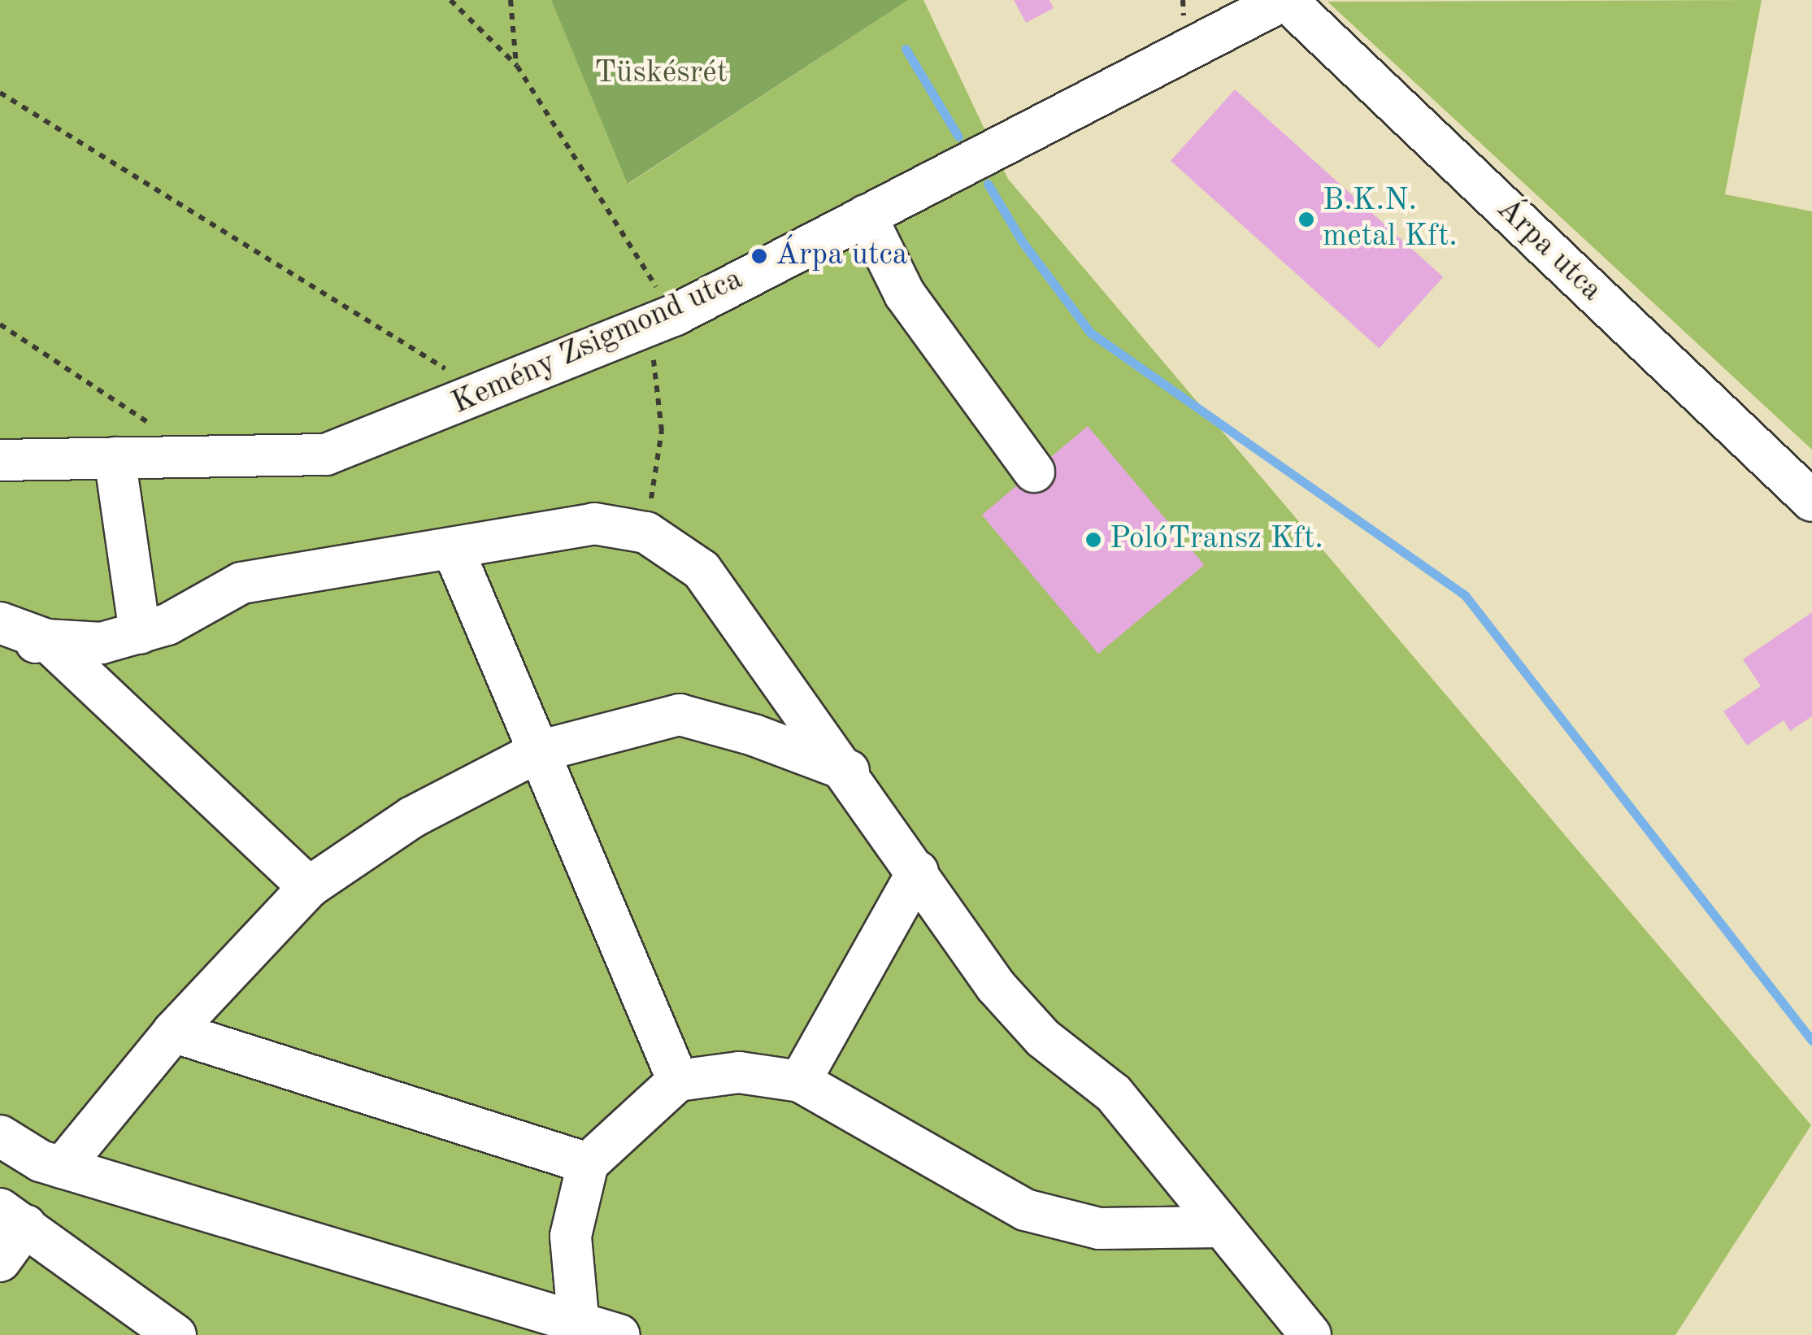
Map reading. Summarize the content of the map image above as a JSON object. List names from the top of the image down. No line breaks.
{"streets":{"street":["Árpa utca","Kemény Zsigmond utca"]},"crossings":[["Árpa utca","Kemény Zsigmond utca"]],"parks":["Tüskésrét"],"places":["B.K.N. metal Kft.","Árpa utca","PolóTransz Kft."]}
